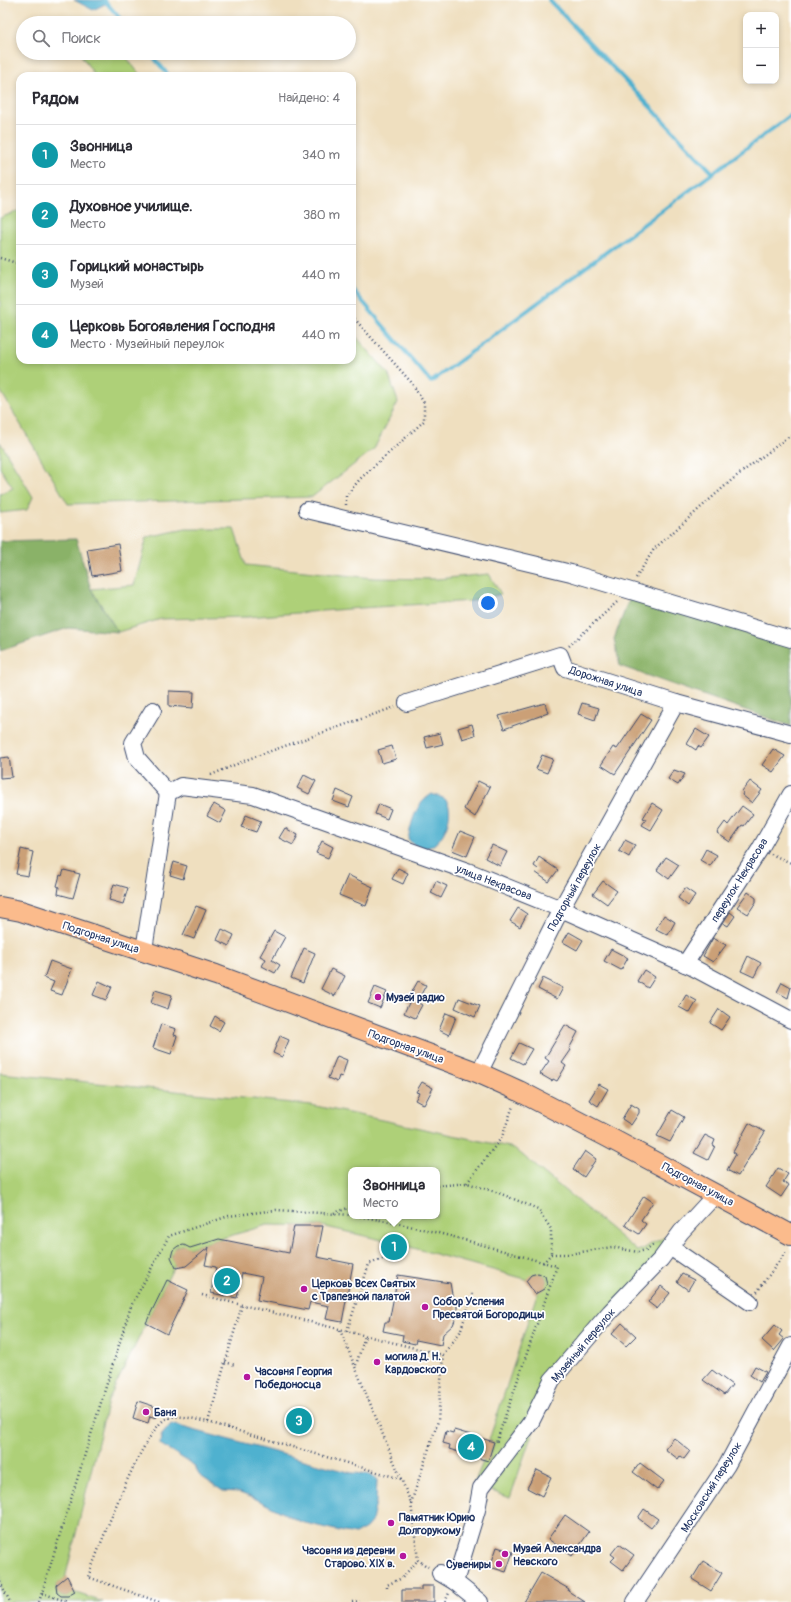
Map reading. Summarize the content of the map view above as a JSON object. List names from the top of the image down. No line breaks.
{"streets":{"main road":["Подгорная улица"],"street":["Дорожная улица","переулок Некрасова","улица Некрасова","Подгорный переулок","Музейный переулок","Московский переулок"]},"crossings":[["Дорожная улица","Подгорный переулок"],["переулок Некрасова","улица Некрасова"],["улица Некрасова","Подгорный переулок"],["Подгорный переулок","Подгорная улица"],["Подгорная улица","Музейный переулок"]],"places":["Музей радио","Церковь Всех Святых с Трапезной палатой","Собор Успения Пресвятой Богородицы","могила Д. Н. Кардовского","Часовня Георгия Победоносца","Баня","Памятник Юрию Долгорукому","Музей Александра Невского","Часовня из деревни Старово. XIX в.","Сувениры"],"page":{"map_buttons":["+","−"],"search":"Поиск","heading":["Рядом","Найдено: 4"],"list":[{"mark":"1","name":"Звонница","note":"Место","value":"340 m"},{"mark":"2","name":"Духовное училище.","note":"Место","value":"380 m"},{"mark":"3","name":"Горицкий монастырь","note":"Музей","value":"440 m"},{"mark":"4","name":"Церковь Богоявления Господня","note":"Место · Музейный переулок","value":"440 m"}],"popup":["Звонница","Место"],"pins":["1","2","3","4"]}}
